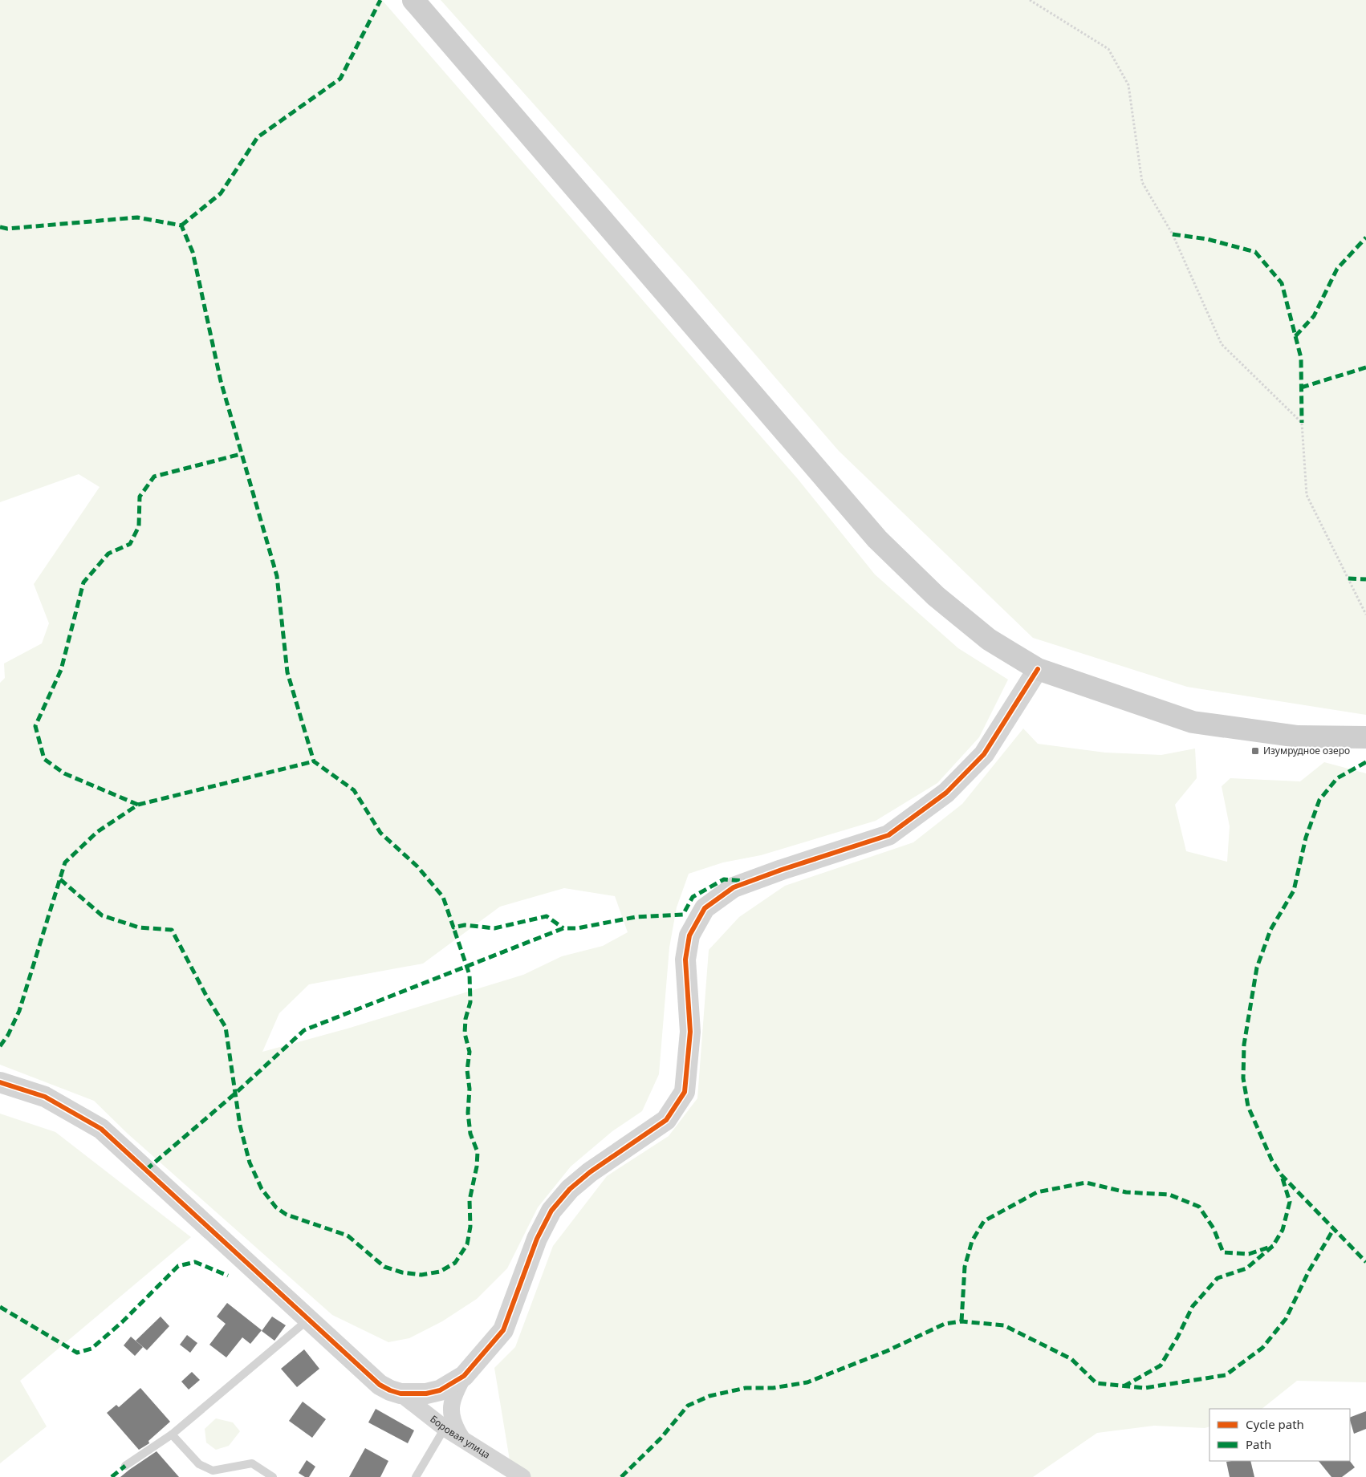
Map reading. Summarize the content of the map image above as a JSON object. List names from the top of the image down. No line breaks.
{"streets":{"street":["Боровая улица"]},"places":{"transit":["Изумрудное озеро"]},"legend":["Cycle path","Path"]}
